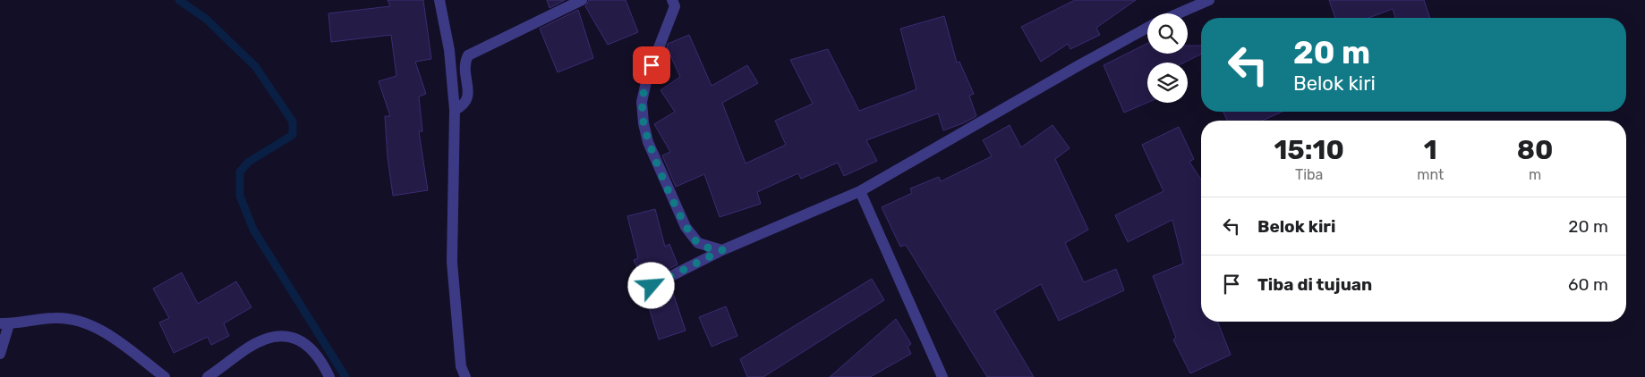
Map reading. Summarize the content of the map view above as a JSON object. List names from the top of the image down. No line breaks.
{"page":{"turn":["20 m","Belok kiri"],"eta":["15:10","Tiba","1","mnt","80","m"],"list":[{"name":"Belok kiri","value":"20 m"},{"name":"Tiba di tujuan","value":"60 m"}]}}
